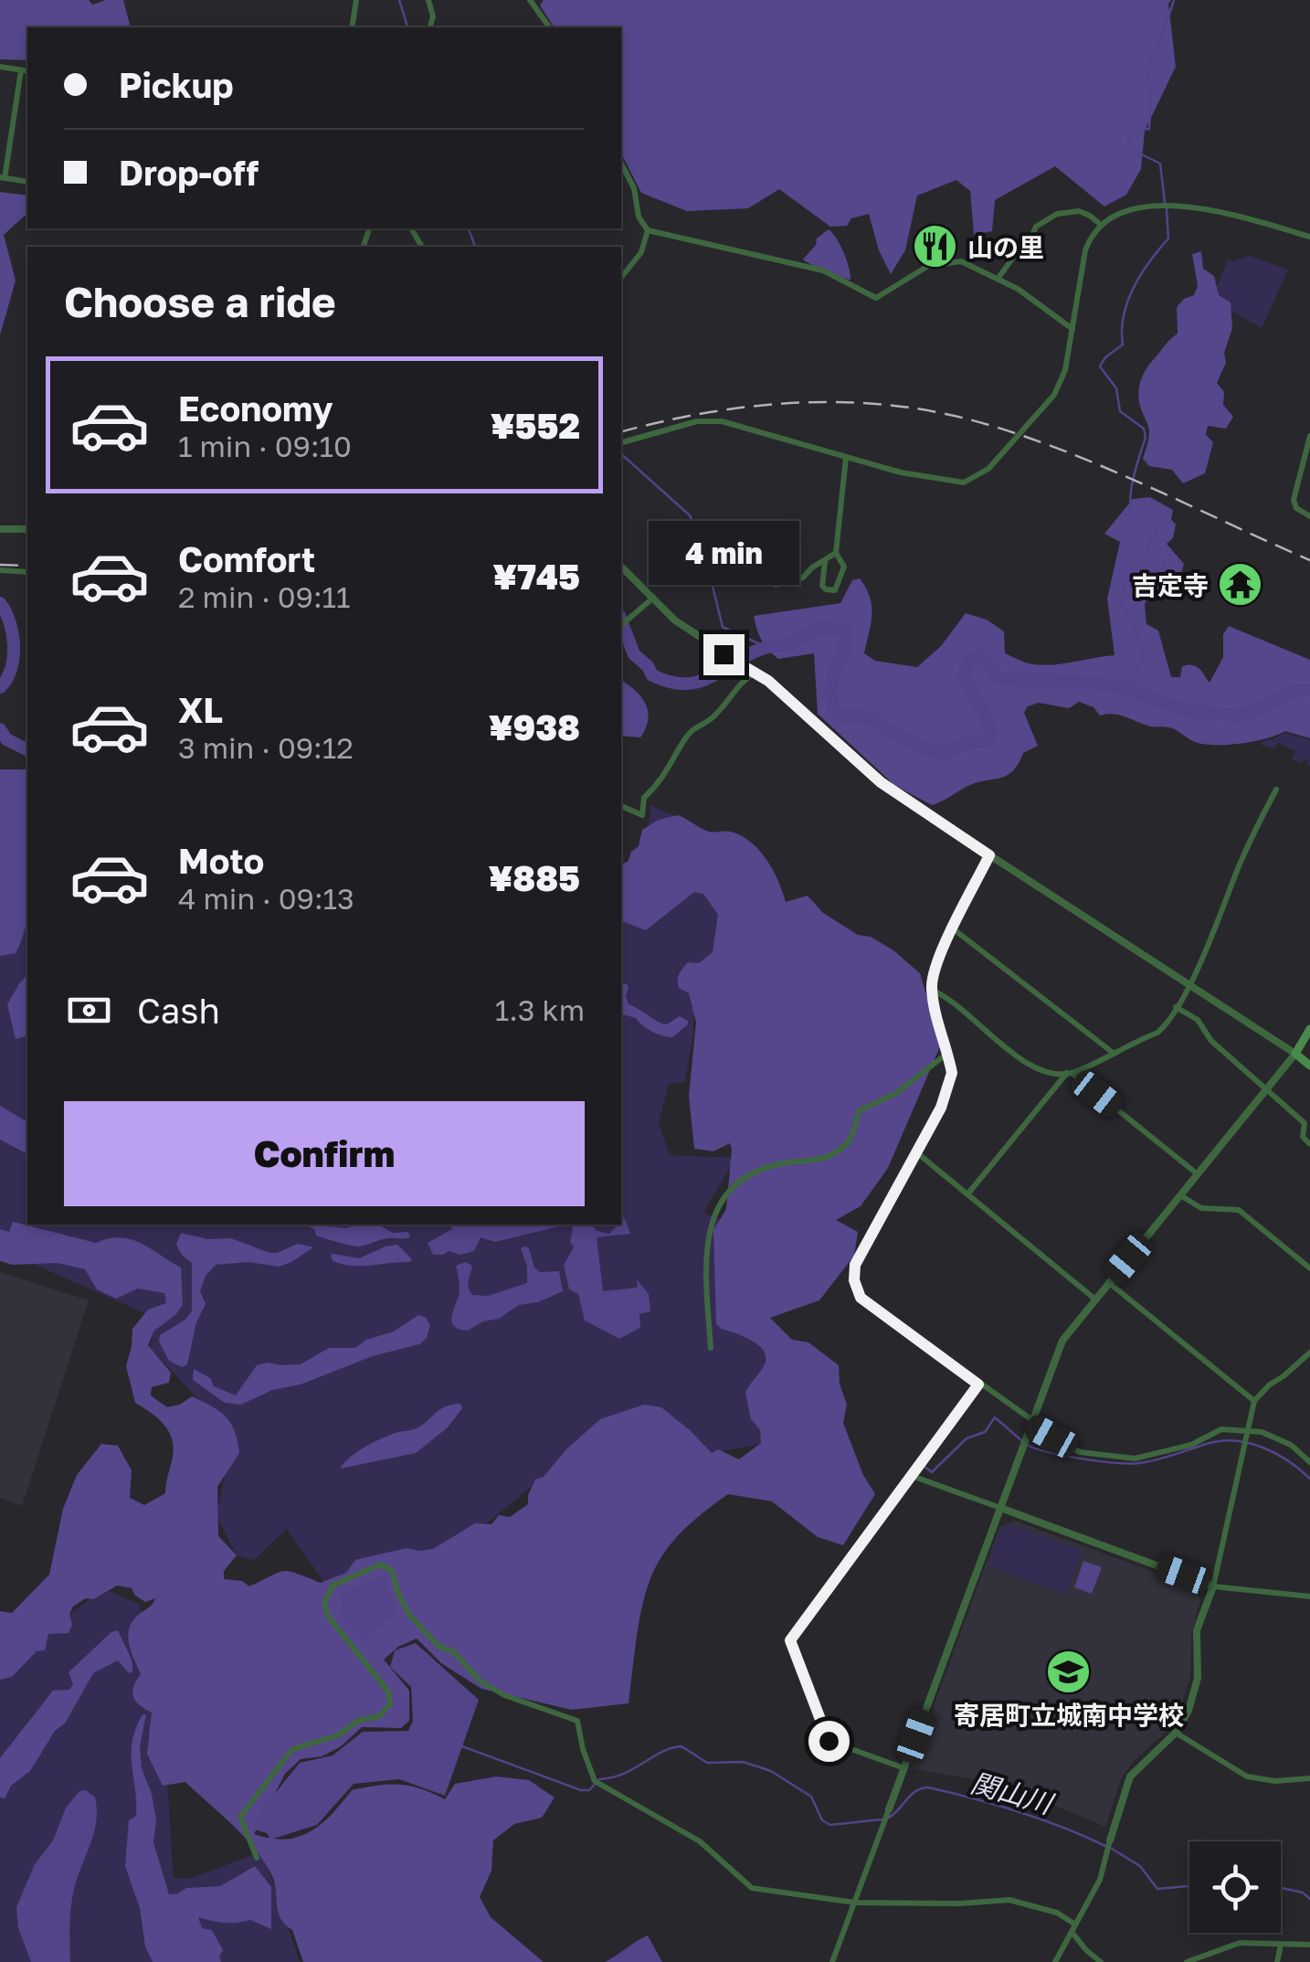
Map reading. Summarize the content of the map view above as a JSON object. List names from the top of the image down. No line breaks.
{"water":["関山川"],"places":{"restaurant":["山の里"],"temple":["吉定寺"],"school or university":["寄居町立城南中学校"]},"page":{"banner":["Pickup","Drop-off"],"heading":"Choose a ride","list":[{"name":"Economy","note":"1 min · 09:10","value":"¥552"},{"name":"Comfort","note":"2 min · 09:11","value":"¥745"},{"name":"XL","note":"3 min · 09:12","value":"¥938"},{"name":"Moto","note":"4 min · 09:13","value":"¥885"}],"bubble":"4 min","pay":["Cash","1.3 km"],"buttons":"Confirm"}}
